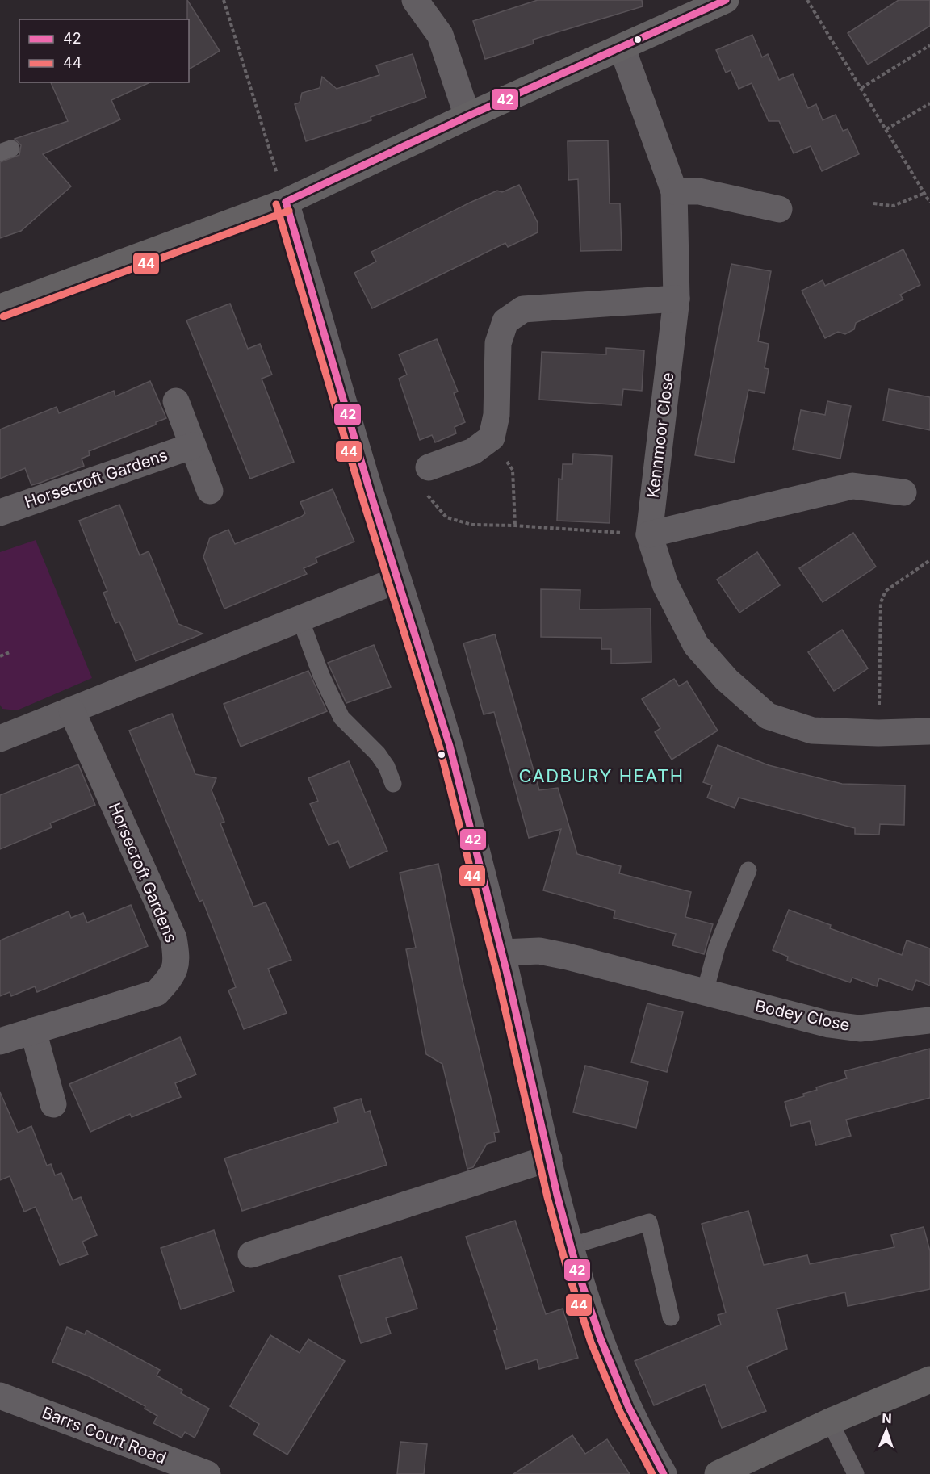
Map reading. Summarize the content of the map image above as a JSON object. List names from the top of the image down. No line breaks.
{"streets":{"street":["Kennmoor Close","Horsecroft Gardens","Bodey Close","Barrs Court Road"]},"districts":["CADBURY HEATH"],"lines":["transit line 42","transit line 44"],"legend":["42","44"],"north":"top"}
